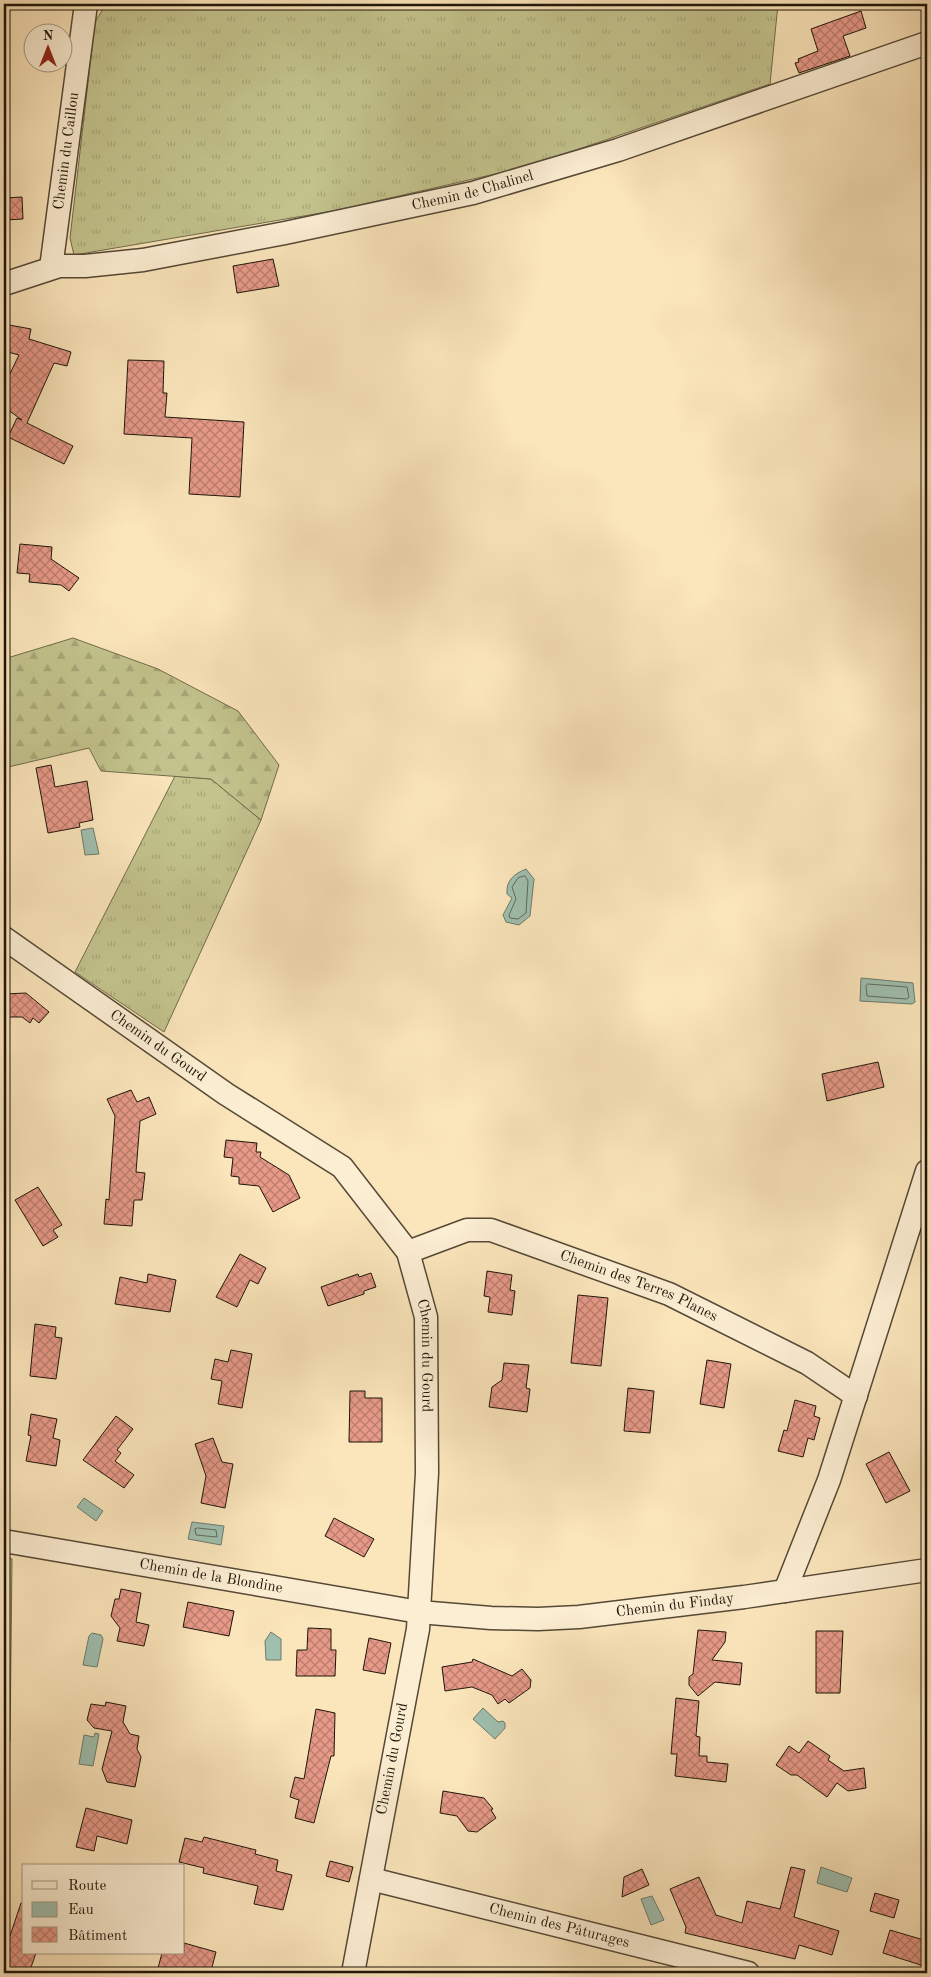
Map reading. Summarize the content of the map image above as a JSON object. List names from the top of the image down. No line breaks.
{"streets":{"street":["Chemin du Caillou","Chemin de Chalinel","Chemin du Gourd","Chemin des Terres Planes","Chemin de la Blondine","Chemin du Finday","Chemin des Pâturages"]},"crossings":[["Chemin du Caillou","Chemin de Chalinel"],["Chemin du Gourd","Chemin des Terres Planes"],["Chemin du Gourd","Chemin de la Blondine"],["Chemin du Gourd","Chemin du Finday"],["Chemin du Gourd","Chemin des Pâturages"],["Chemin de la Blondine","Chemin du Finday"]],"legend":["Route","Eau","Bâtiment"],"north":"top"}
